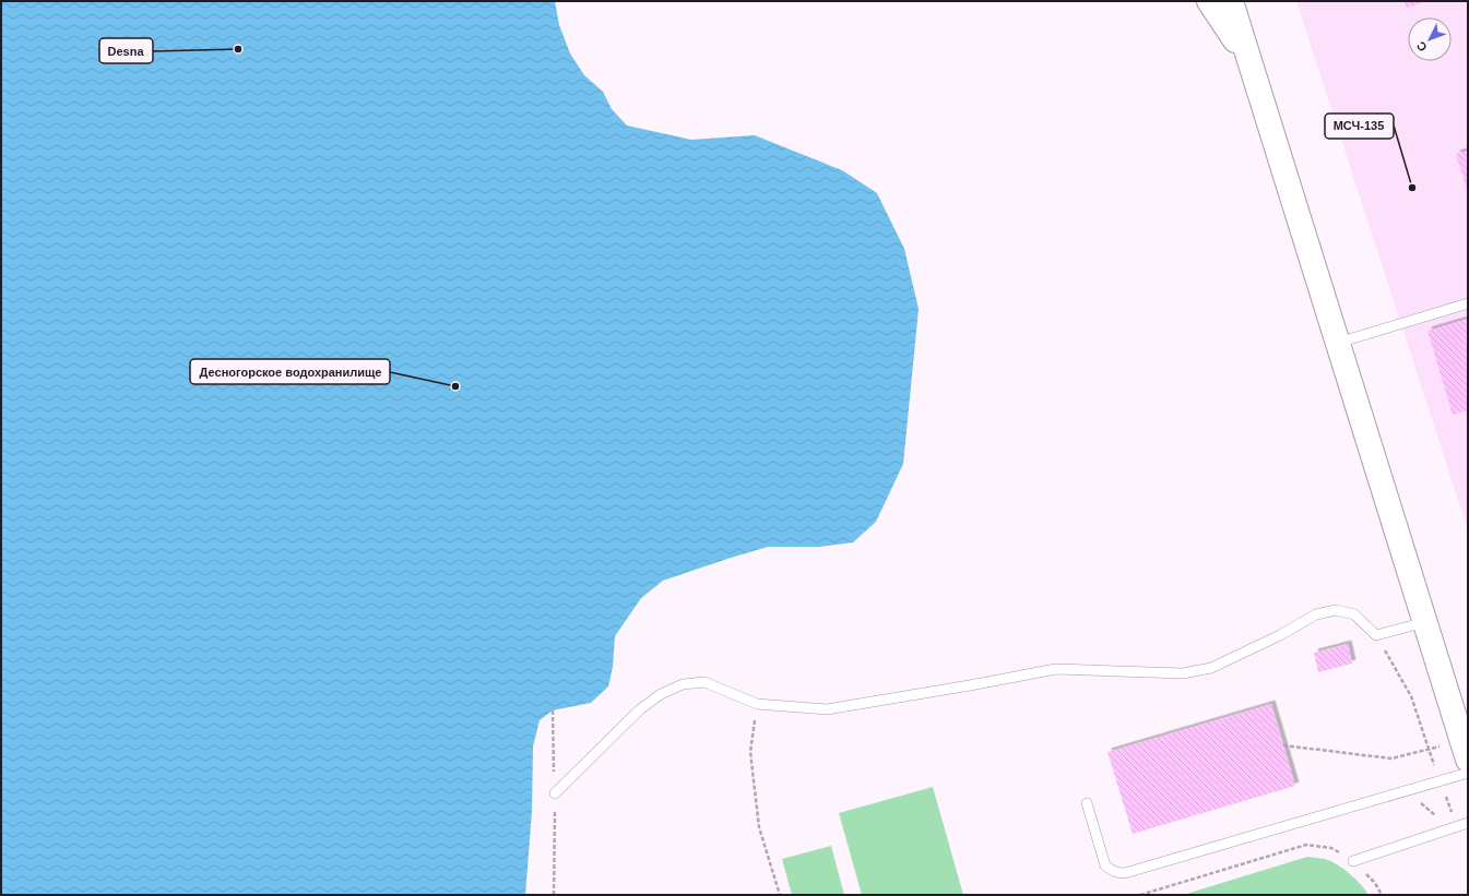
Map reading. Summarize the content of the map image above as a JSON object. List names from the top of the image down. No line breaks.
{"places":["Desna","МСЧ-135","Десногорское водохранилище"],"north":"bottom left"}
